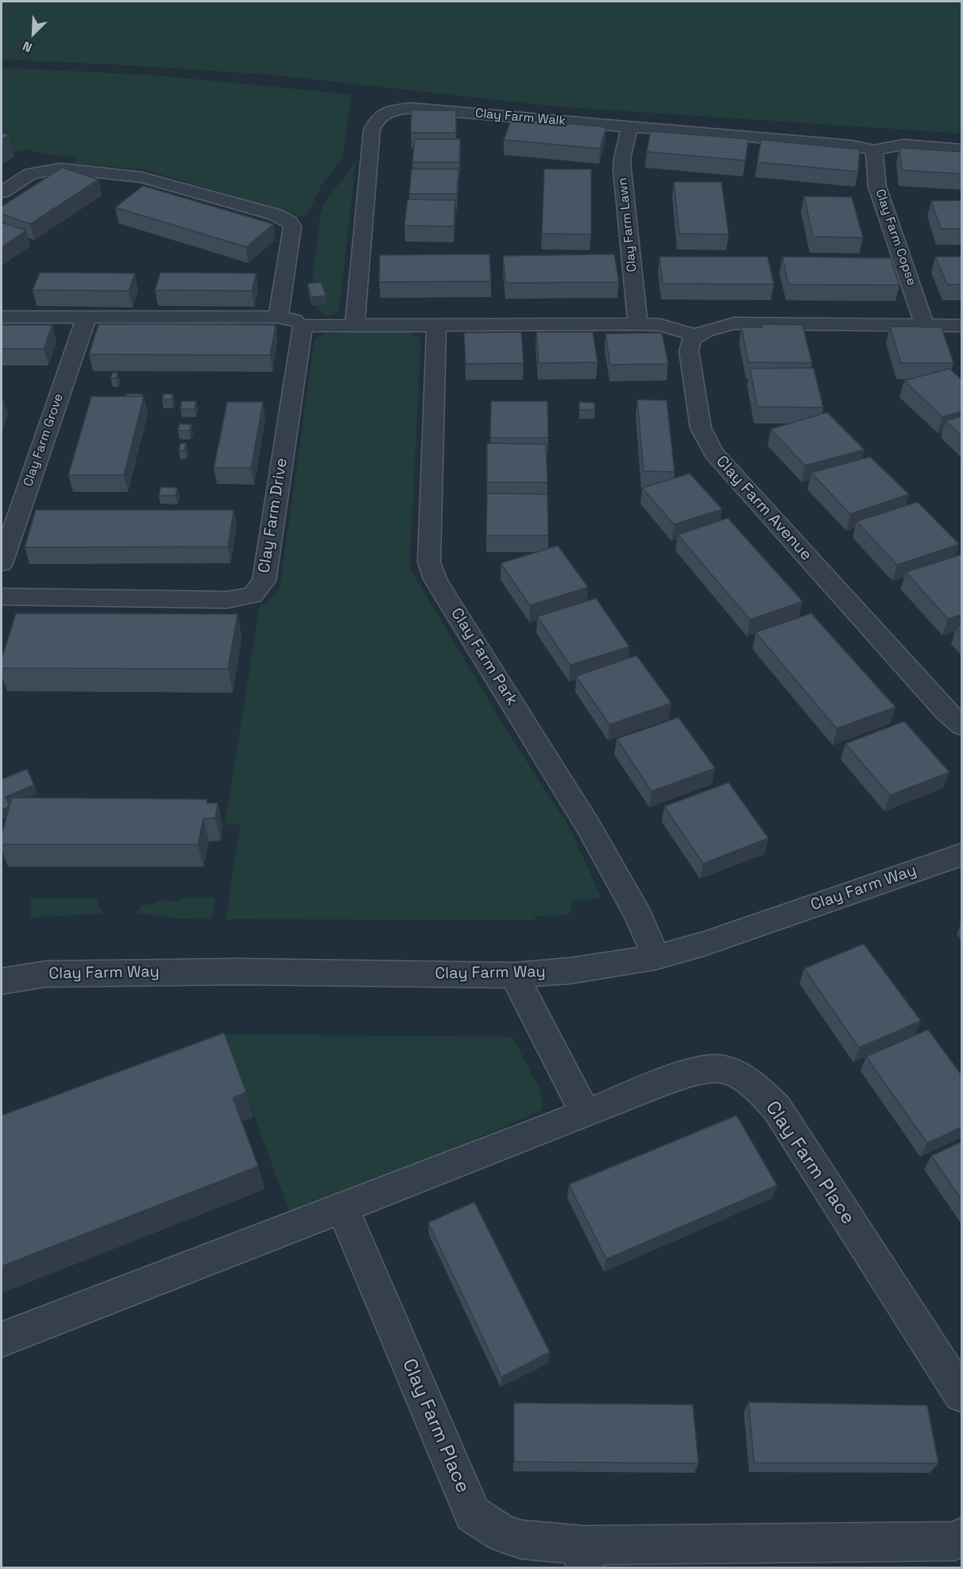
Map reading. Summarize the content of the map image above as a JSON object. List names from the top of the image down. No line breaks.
{"streets":{"street":["Clay Farm Walk","Clay Farm Lawn","Clay Farm Copse","Clay Farm Grove","Clay Farm Avenue","Clay Farm Drive","Clay Farm Park","Clay Farm Way","Clay Farm Place"]},"crossings":[["Clay Farm Walk","Clay Farm Lawn"],["Clay Farm Walk","Clay Farm Copse"],["Clay Farm Park","Clay Farm Way"]],"north":"bottom left"}
